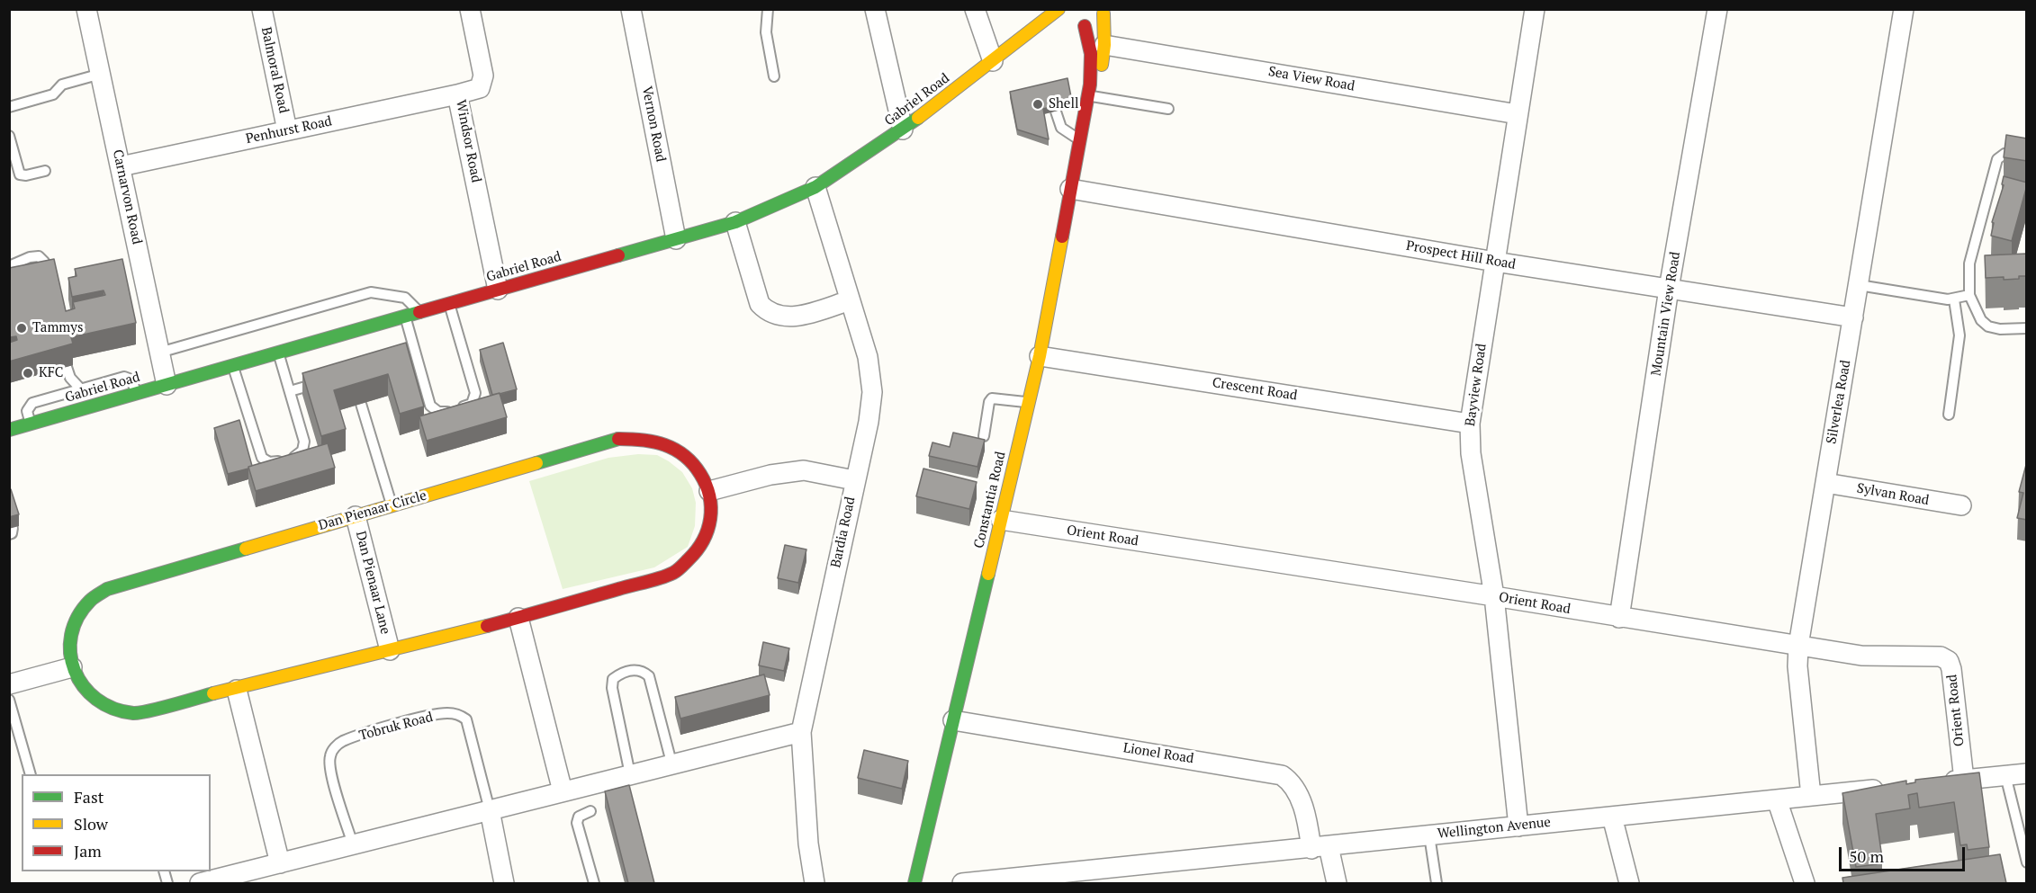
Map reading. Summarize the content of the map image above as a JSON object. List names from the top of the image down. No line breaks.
{"streets":{"street":["Balmoral Road","Sea View Road","Gabriel Road","Vernon Road","Penhurst Road","Windsor Road","Carnarvon Road","Prospect Hill Road","Mountain View Road","Bayview Road","Crescent Road","Silverlea Road","Sylvan Road","Constantia Road","Dan Pienaar Circle","Bardia Road","Orient Road","Dan Pienaar Lane","Lionel Road","Wellington Avenue"],"lane":["Tobruk Road"]},"crossings":[["Balmoral Road","Penhurst Road"],["Sea View Road","Bayview Road"],["Sea View Road","Constantia Road"],["Gabriel Road","Vernon Road"],["Gabriel Road","Windsor Road"],["Gabriel Road","Carnarvon Road"],["Gabriel Road","Bardia Road"],["Penhurst Road","Windsor Road"],["Penhurst Road","Carnarvon Road"],["Prospect Hill Road","Mountain View Road"],["Prospect Hill Road","Bayview Road"],["Prospect Hill Road","Silverlea Road"],["Prospect Hill Road","Constantia Road"],["Mountain View Road","Orient Road"],["Bayview Road","Crescent Road"],["Bayview Road","Orient Road"],["Bayview Road","Wellington Avenue"],["Crescent Road","Constantia Road"],["Silverlea Road","Sylvan Road"],["Silverlea Road","Orient Road"],["Silverlea Road","Wellington Avenue"],["Constantia Road","Orient Road"],["Constantia Road","Lionel Road"],["Dan Pienaar Circle","Dan Pienaar Lane"],["Lionel Road","Wellington Avenue"]],"places":["Shell","Tammys","KFC"],"legend":["Fast","Slow","Jam"],"scale_bar":"50 m"}
